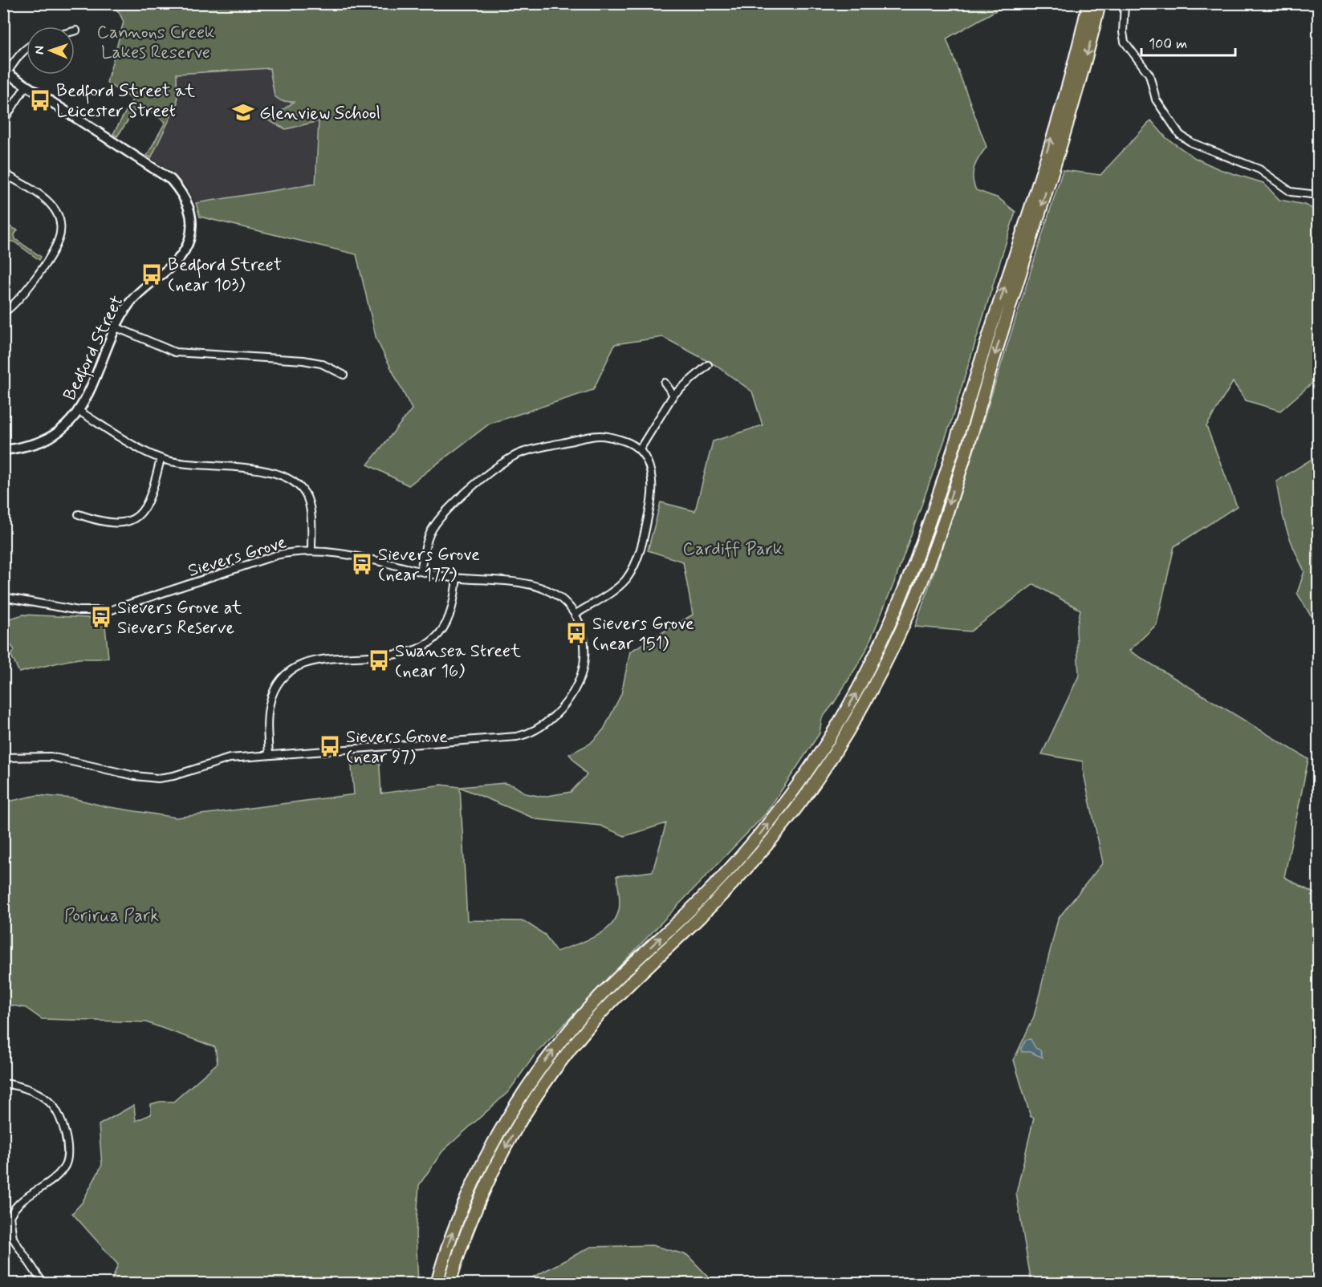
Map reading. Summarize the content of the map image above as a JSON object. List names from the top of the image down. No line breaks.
{"streets":{"street":["Bedford Street","Sievers Grove"]},"parks":["Cannons Creek Lakes Reserve","Cardiff Park","Porirua Park"],"places":{"bus stop":["Bedford Street at Leicester Street","Bedford Street (near 103)","Sievers Grove (near 177)","Sievers Grove at Sievers Reserve","Sievers Grove (near 151)","Swansea Street (near 16)","Sievers Grove (near 97)"],"school or university":["Glenview School"]},"scale_bar":"100 m","north":"left"}
